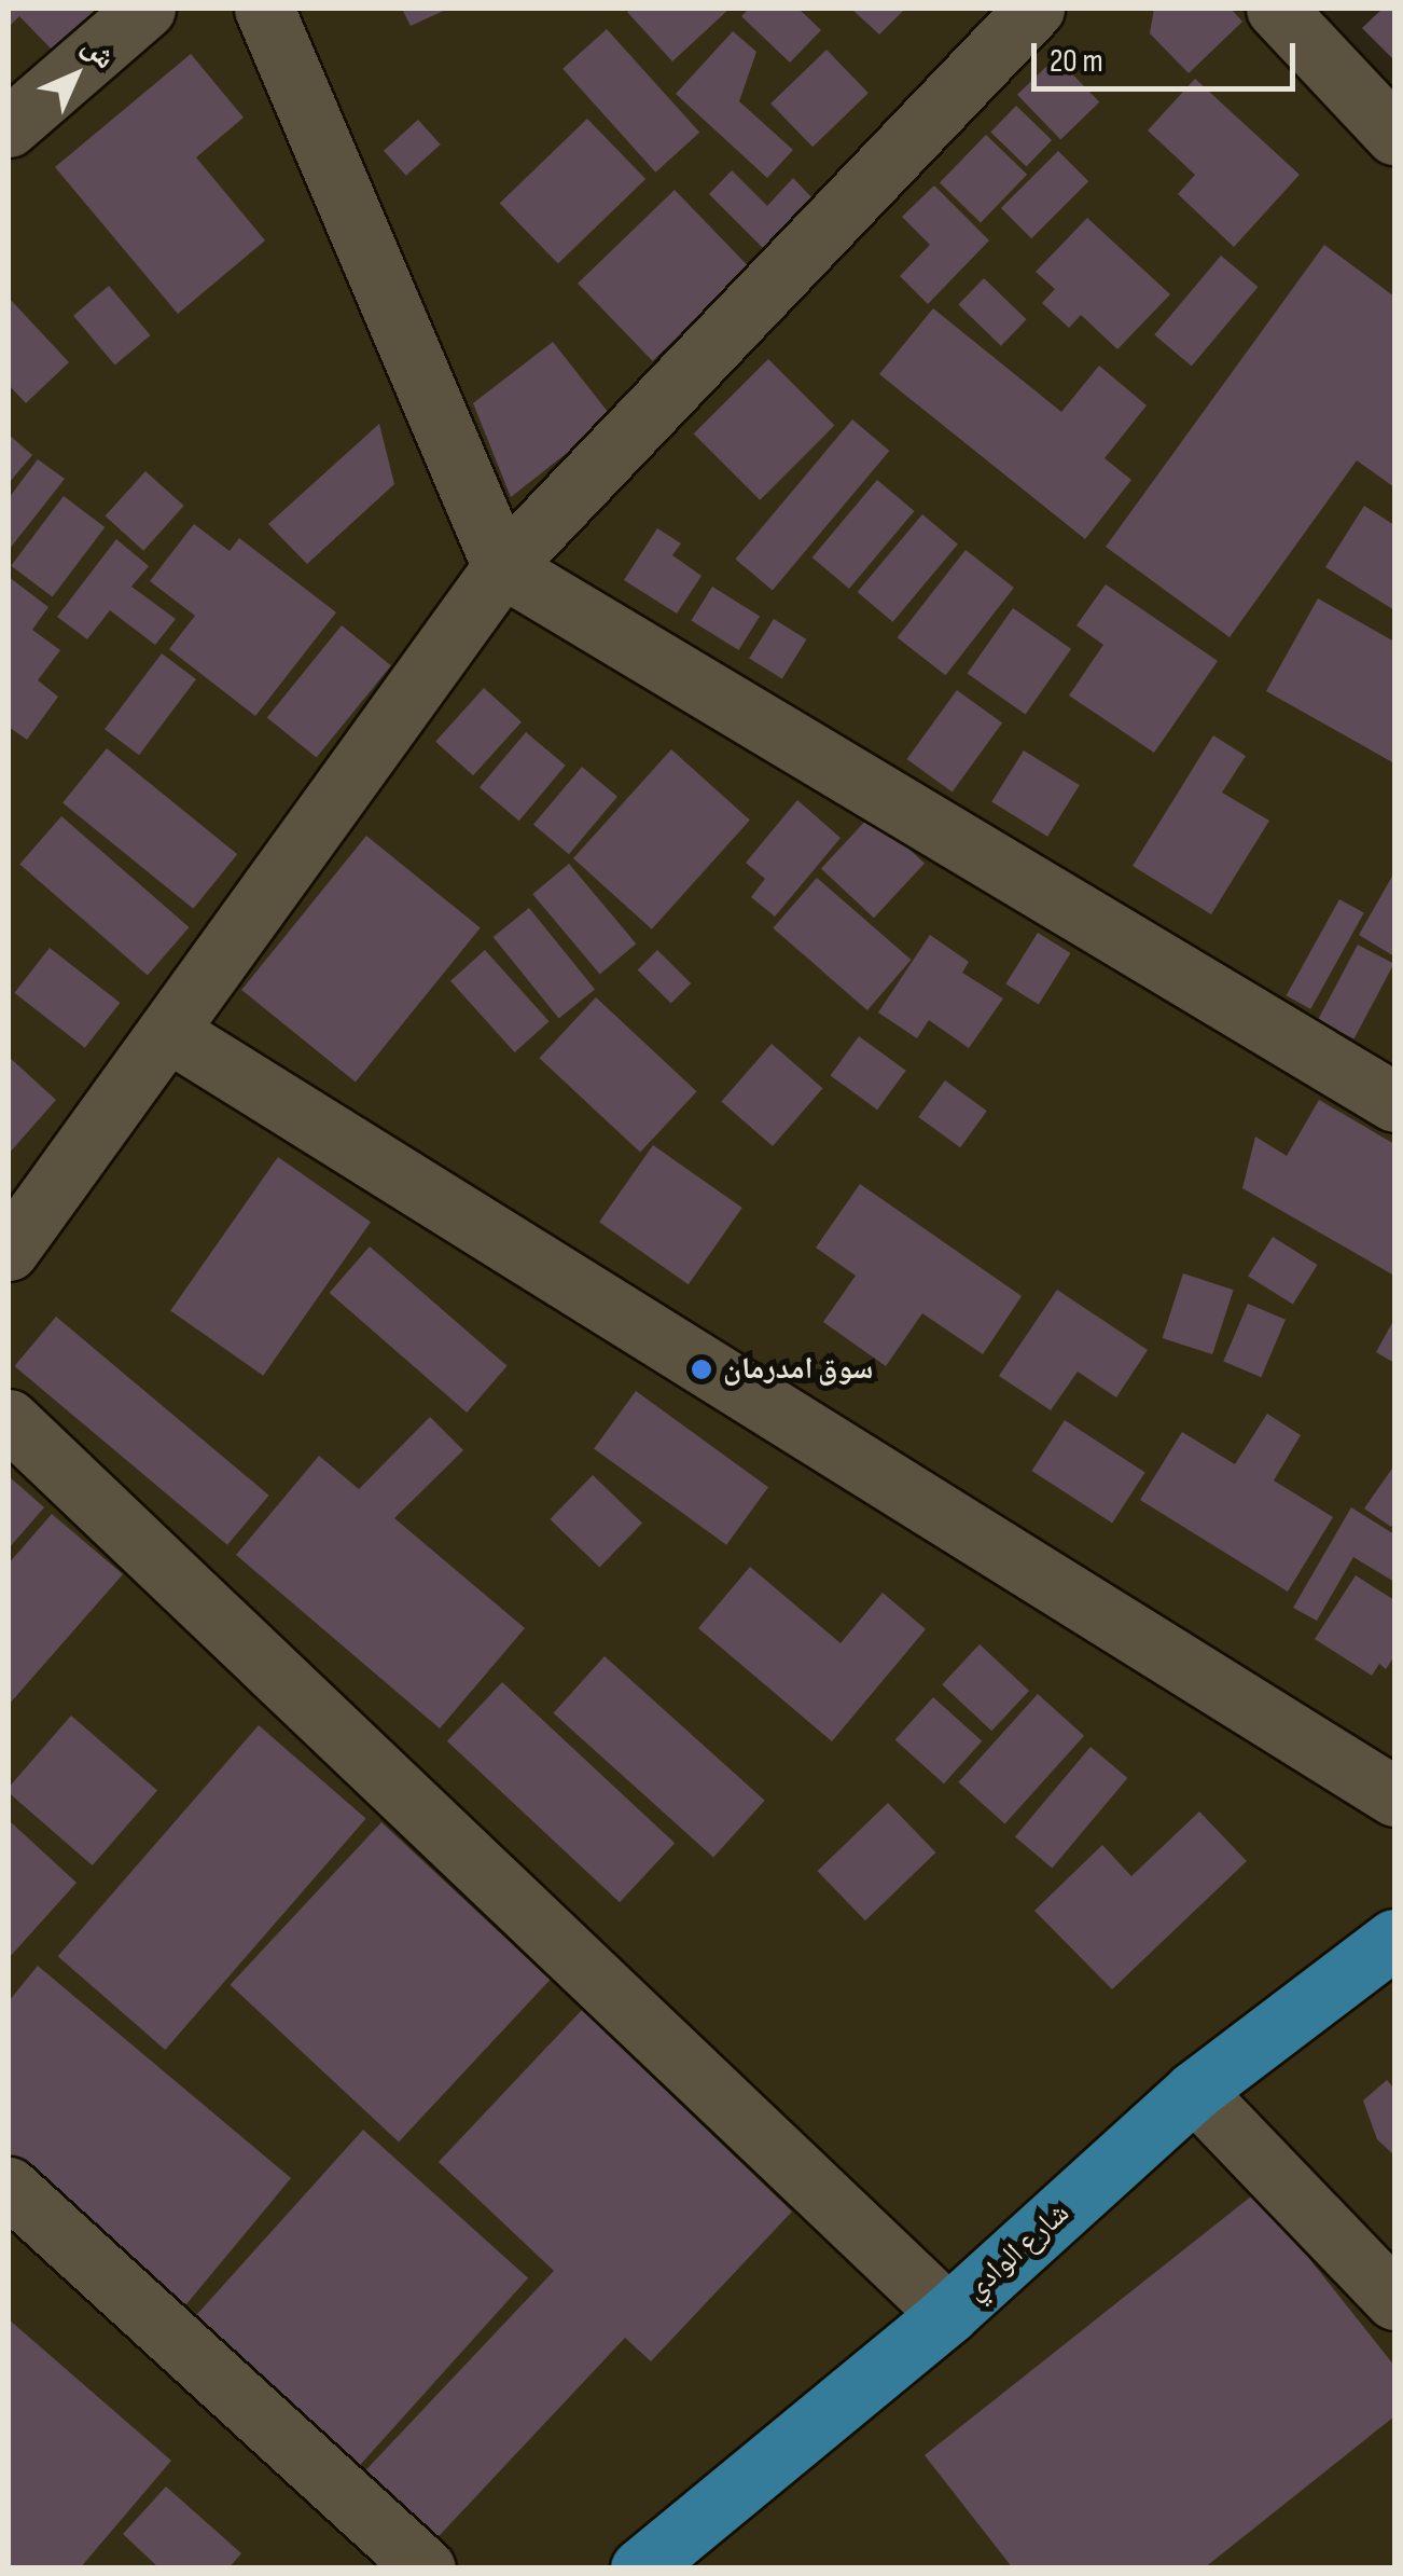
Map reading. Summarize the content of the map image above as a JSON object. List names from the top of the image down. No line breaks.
{"streets":{"main road":["شارع الوادي"]},"places":["سوق امدرمان"],"scale_bar":"20 m","north":"top right"}
